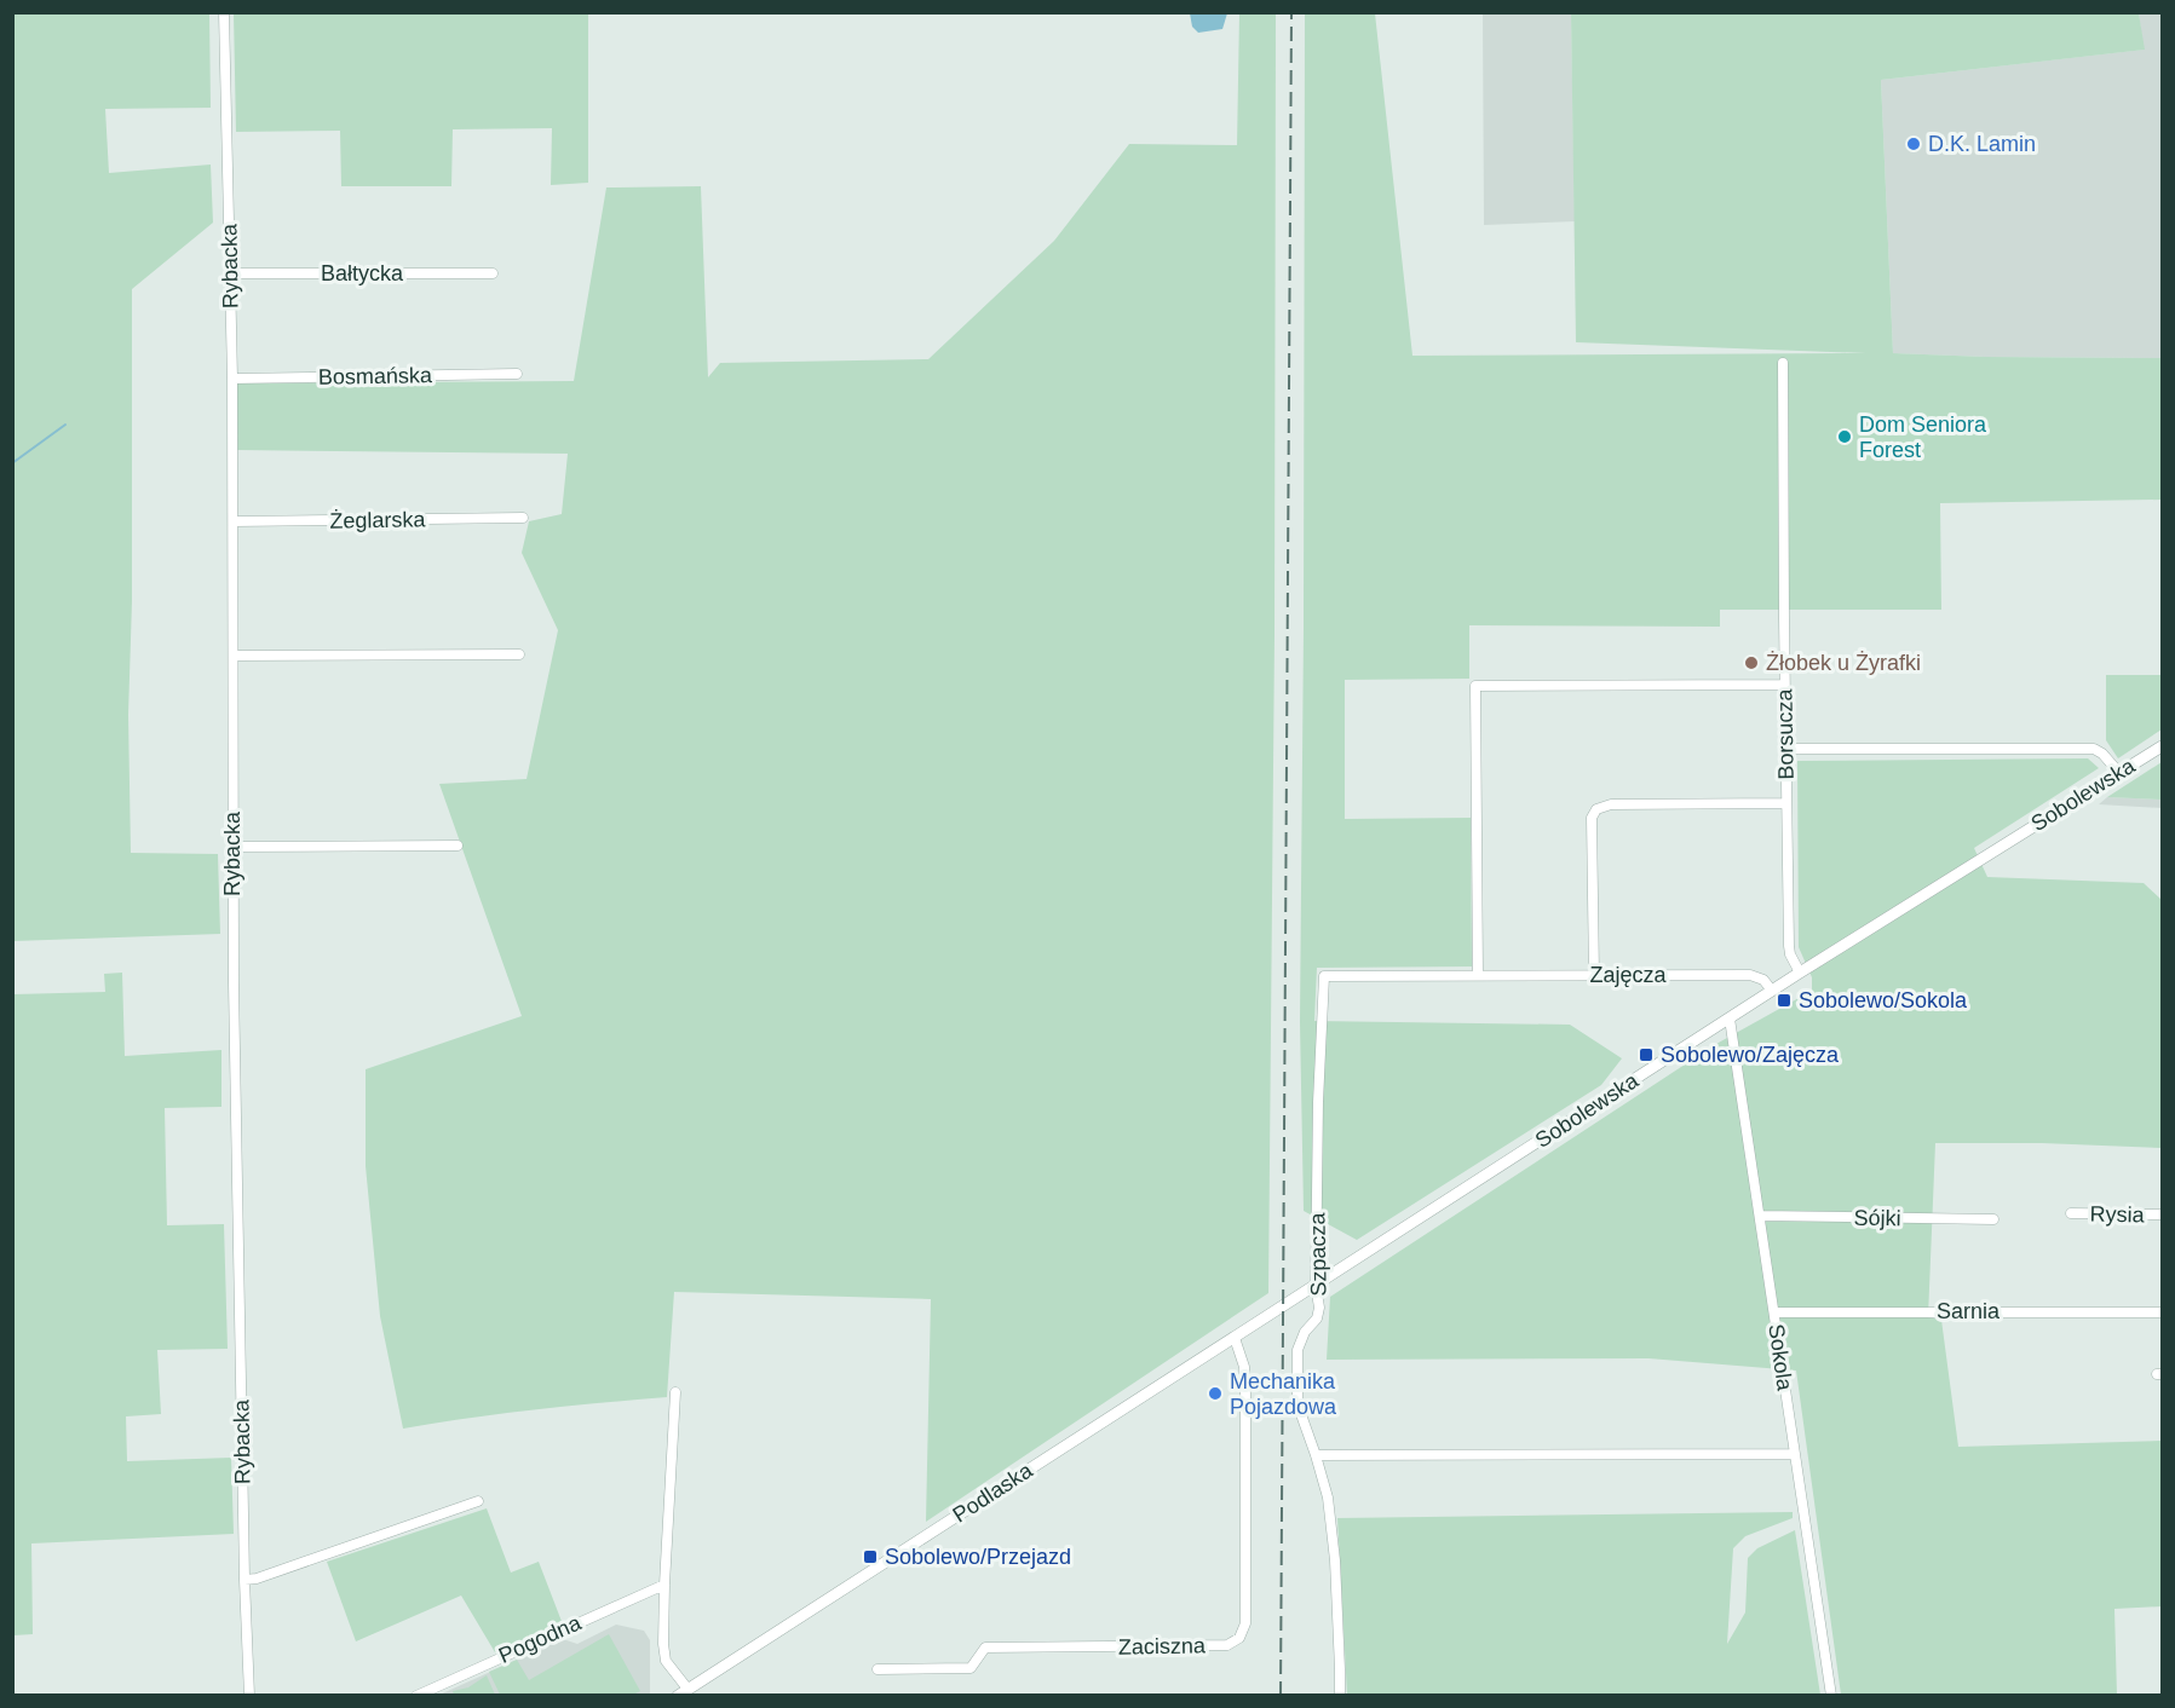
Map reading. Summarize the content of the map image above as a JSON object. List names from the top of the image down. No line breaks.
{"streets":{"street":["Rybacka","Bałtycka","Bosmańska","Żeglarska","Borsucza","Sobolewska","Zajęcza","Rysia","Sójki","Szpacza","Sarnia","Sokola","Podlaska","Pogodna","Zaciszna"]},"crossings":[["Rybacka","Bałtycka"],["Rybacka","Bosmańska"],["Rybacka","Żeglarska"],["Borsucza","Sobolewska"],["Sobolewska","Zajęcza"],["Sobolewska","Szpacza"],["Sobolewska","Sokola"],["Sobolewska","Podlaska"],["Sobolewska","Zaciszna"],["Zajęcza","Szpacza"],["Sójki","Sokola"],["Sarnia","Sokola"],["Podlaska","Zaciszna"]],"places":{"other":["D.K. Lamin","Dom Seniora Forest","Żłobek u Żyrafki","Mechanika Pojazdowa"],"transit":["Sobolewo/Sokola","Sobolewo/Zajęcza","Sobolewo/Przejazd"]}}
